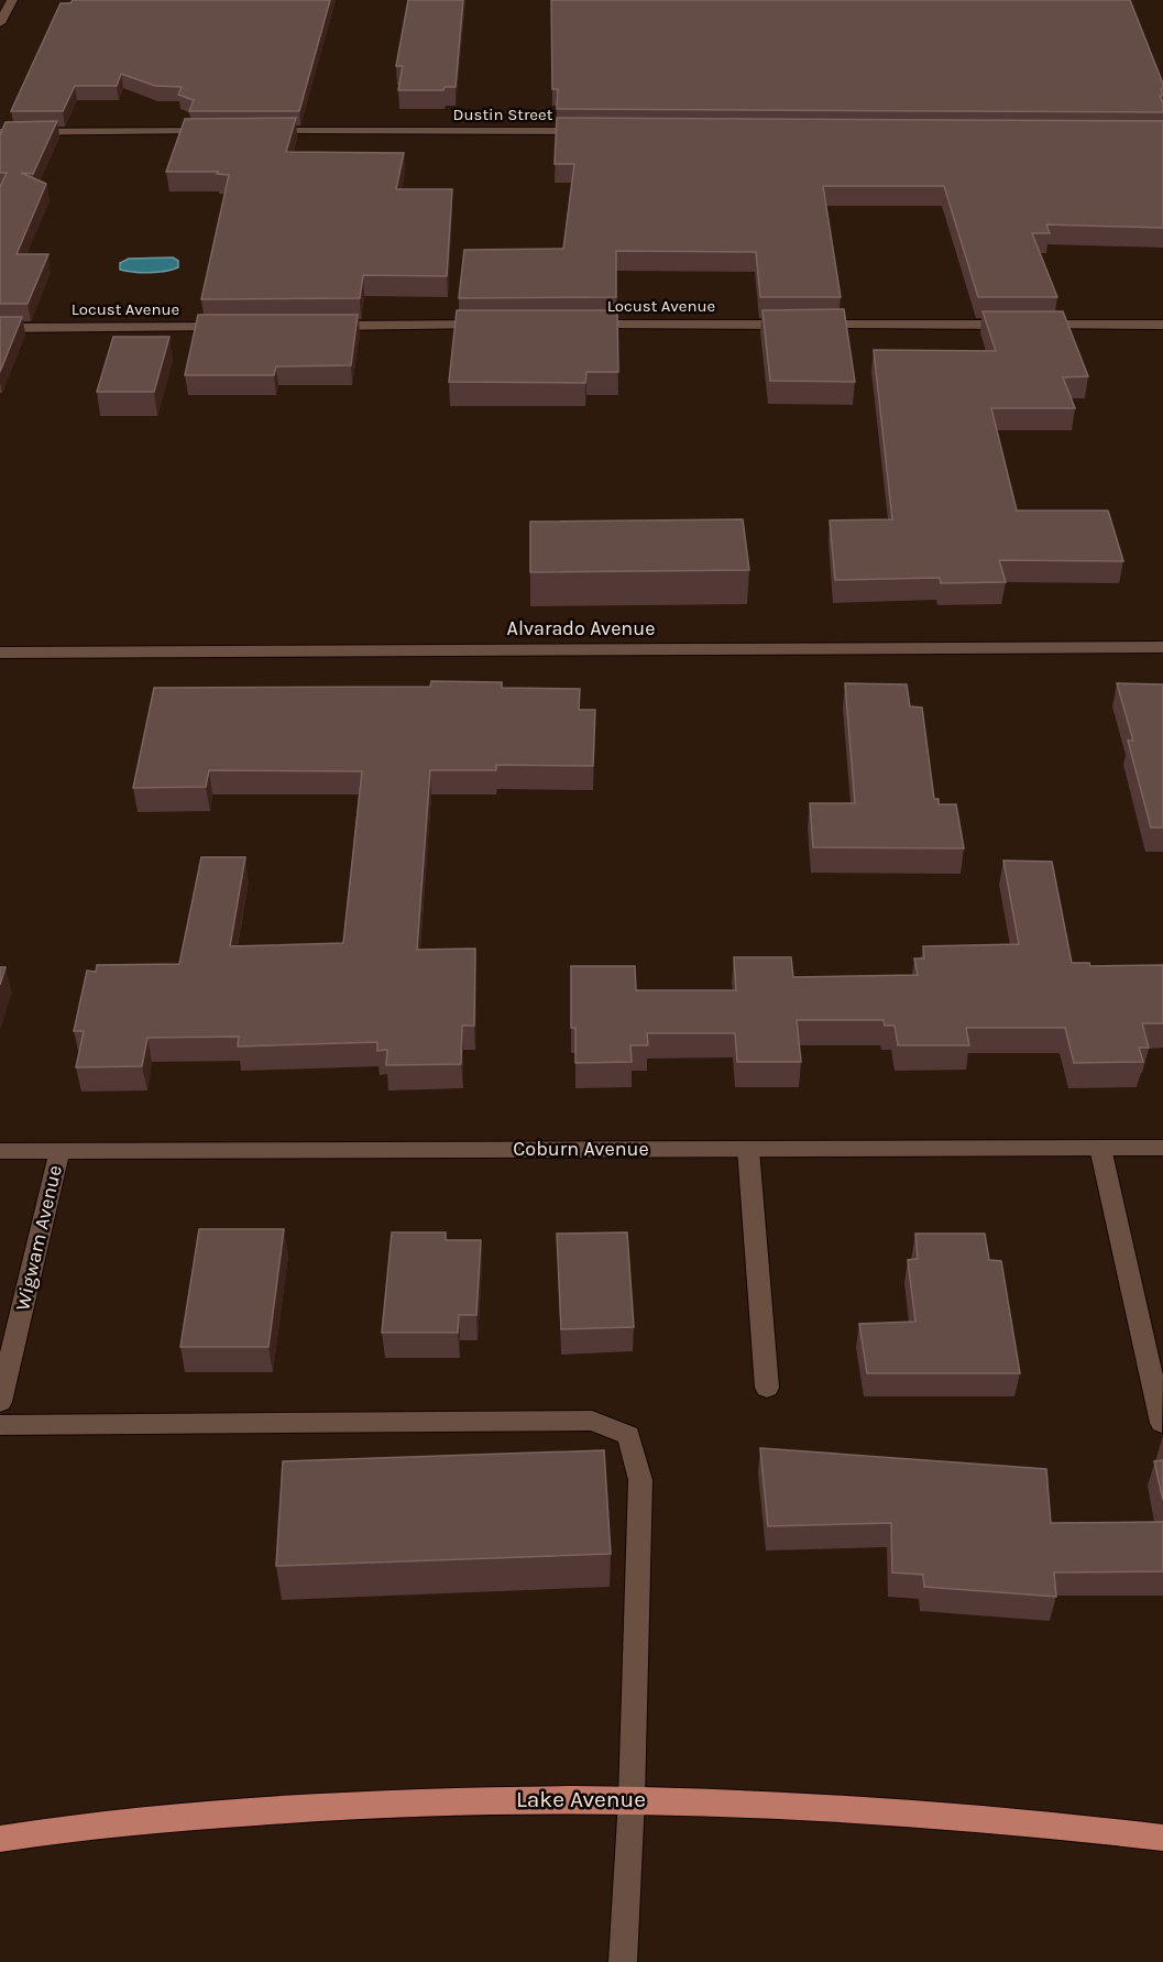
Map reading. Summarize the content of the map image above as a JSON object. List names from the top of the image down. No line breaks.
{"streets":{"main road":["Lake Avenue"],"street":["Dustin Street","Locust Avenue","Alvarado Avenue","Coburn Avenue","Wigwam Avenue"]},"crossings":[["Coburn Avenue","Wigwam Avenue"]]}
